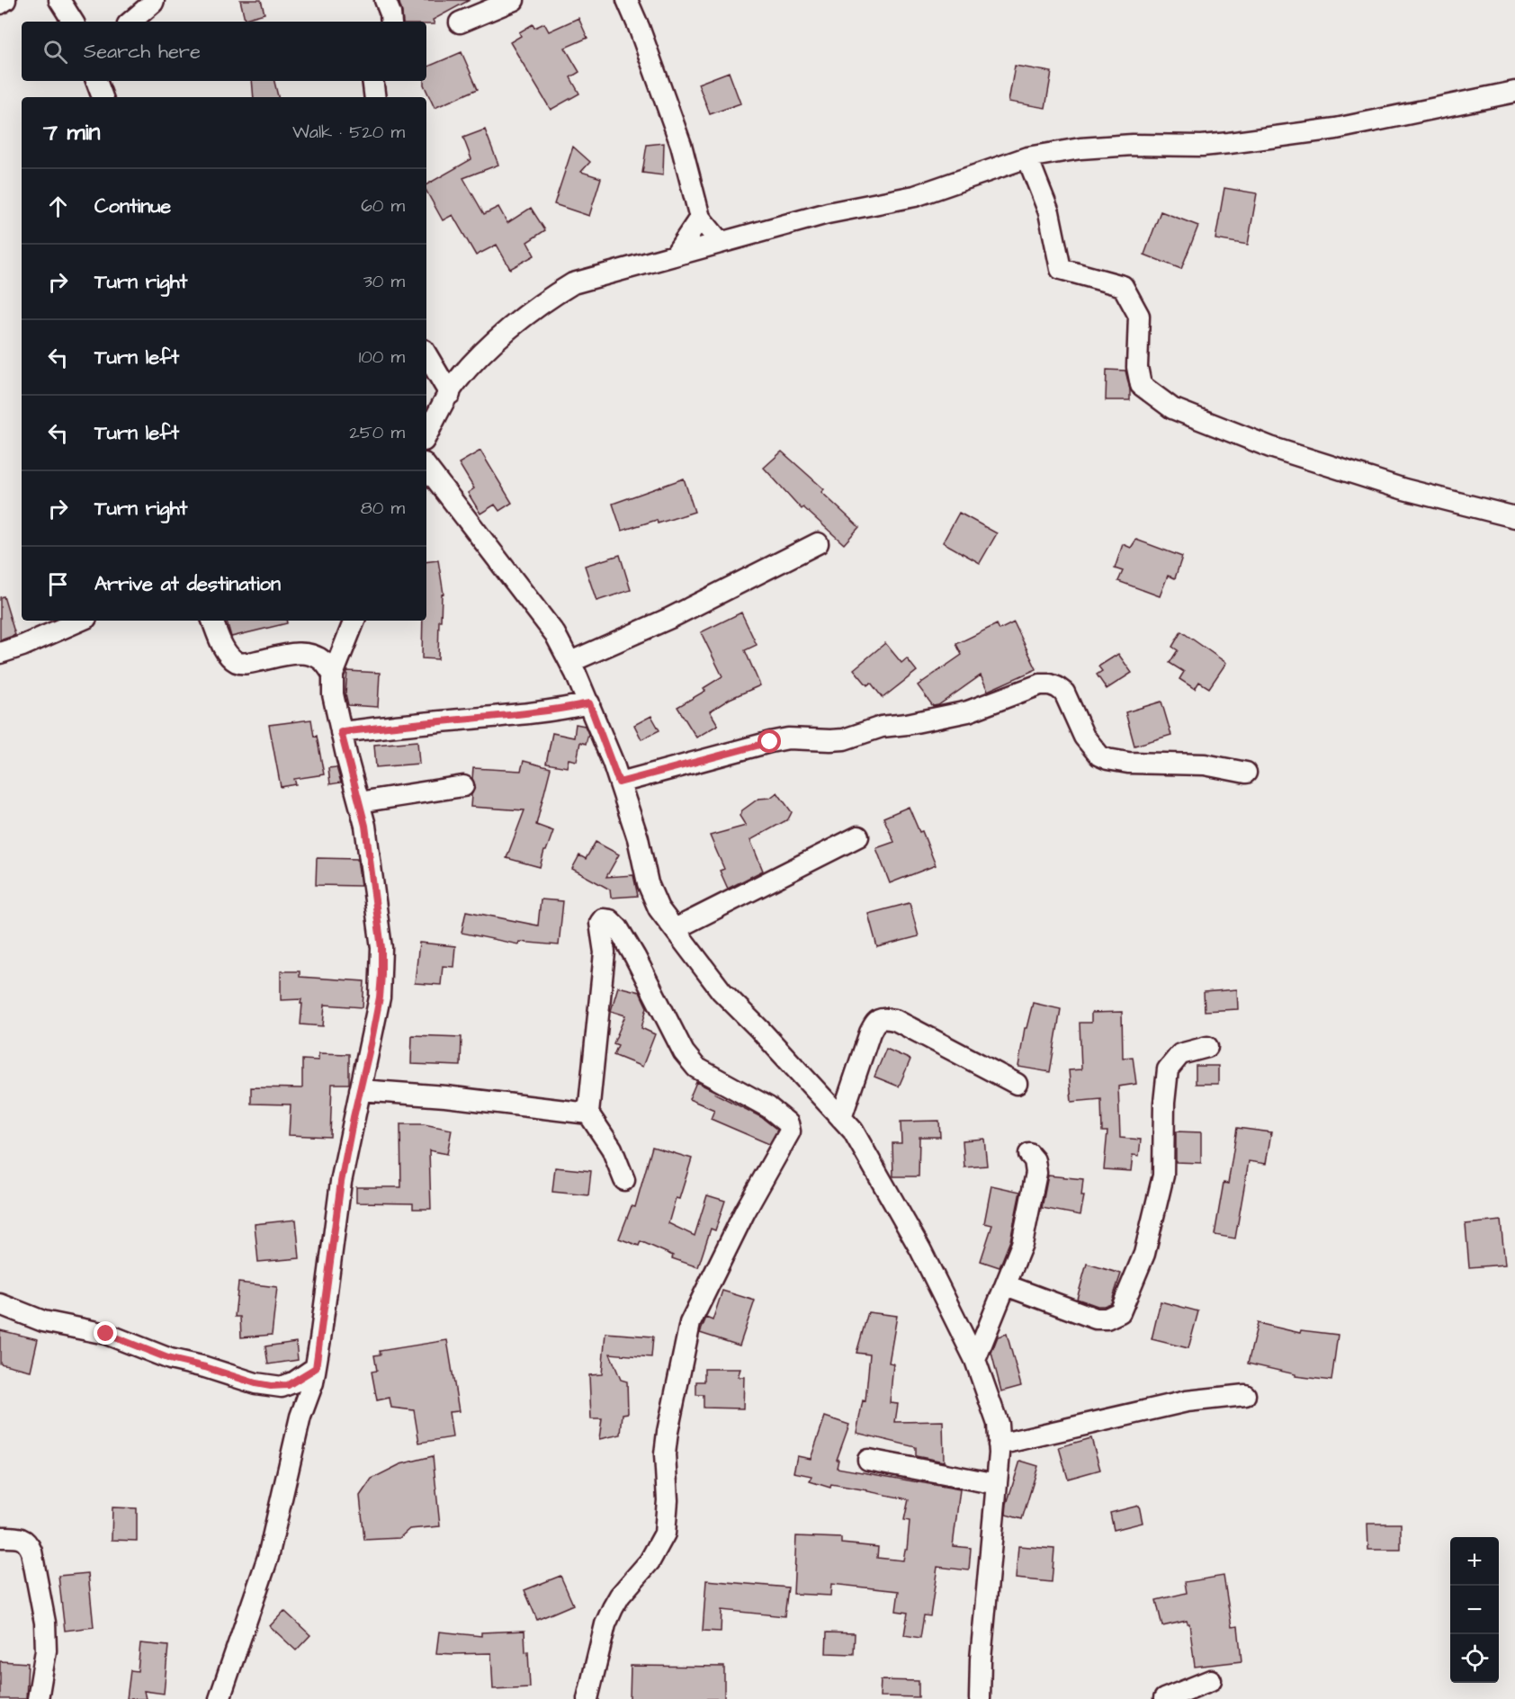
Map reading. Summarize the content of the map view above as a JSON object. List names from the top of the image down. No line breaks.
{"page":{"search":"Search here","heading":["7 min","Walk · 520 m"],"list":[["Continue","60 m"],["Turn right","30 m"],["Turn left","100 m"],["Turn left","250 m"],["Turn right","80 m"],"Arrive at destination"],"map_buttons":["+","−"]}}
